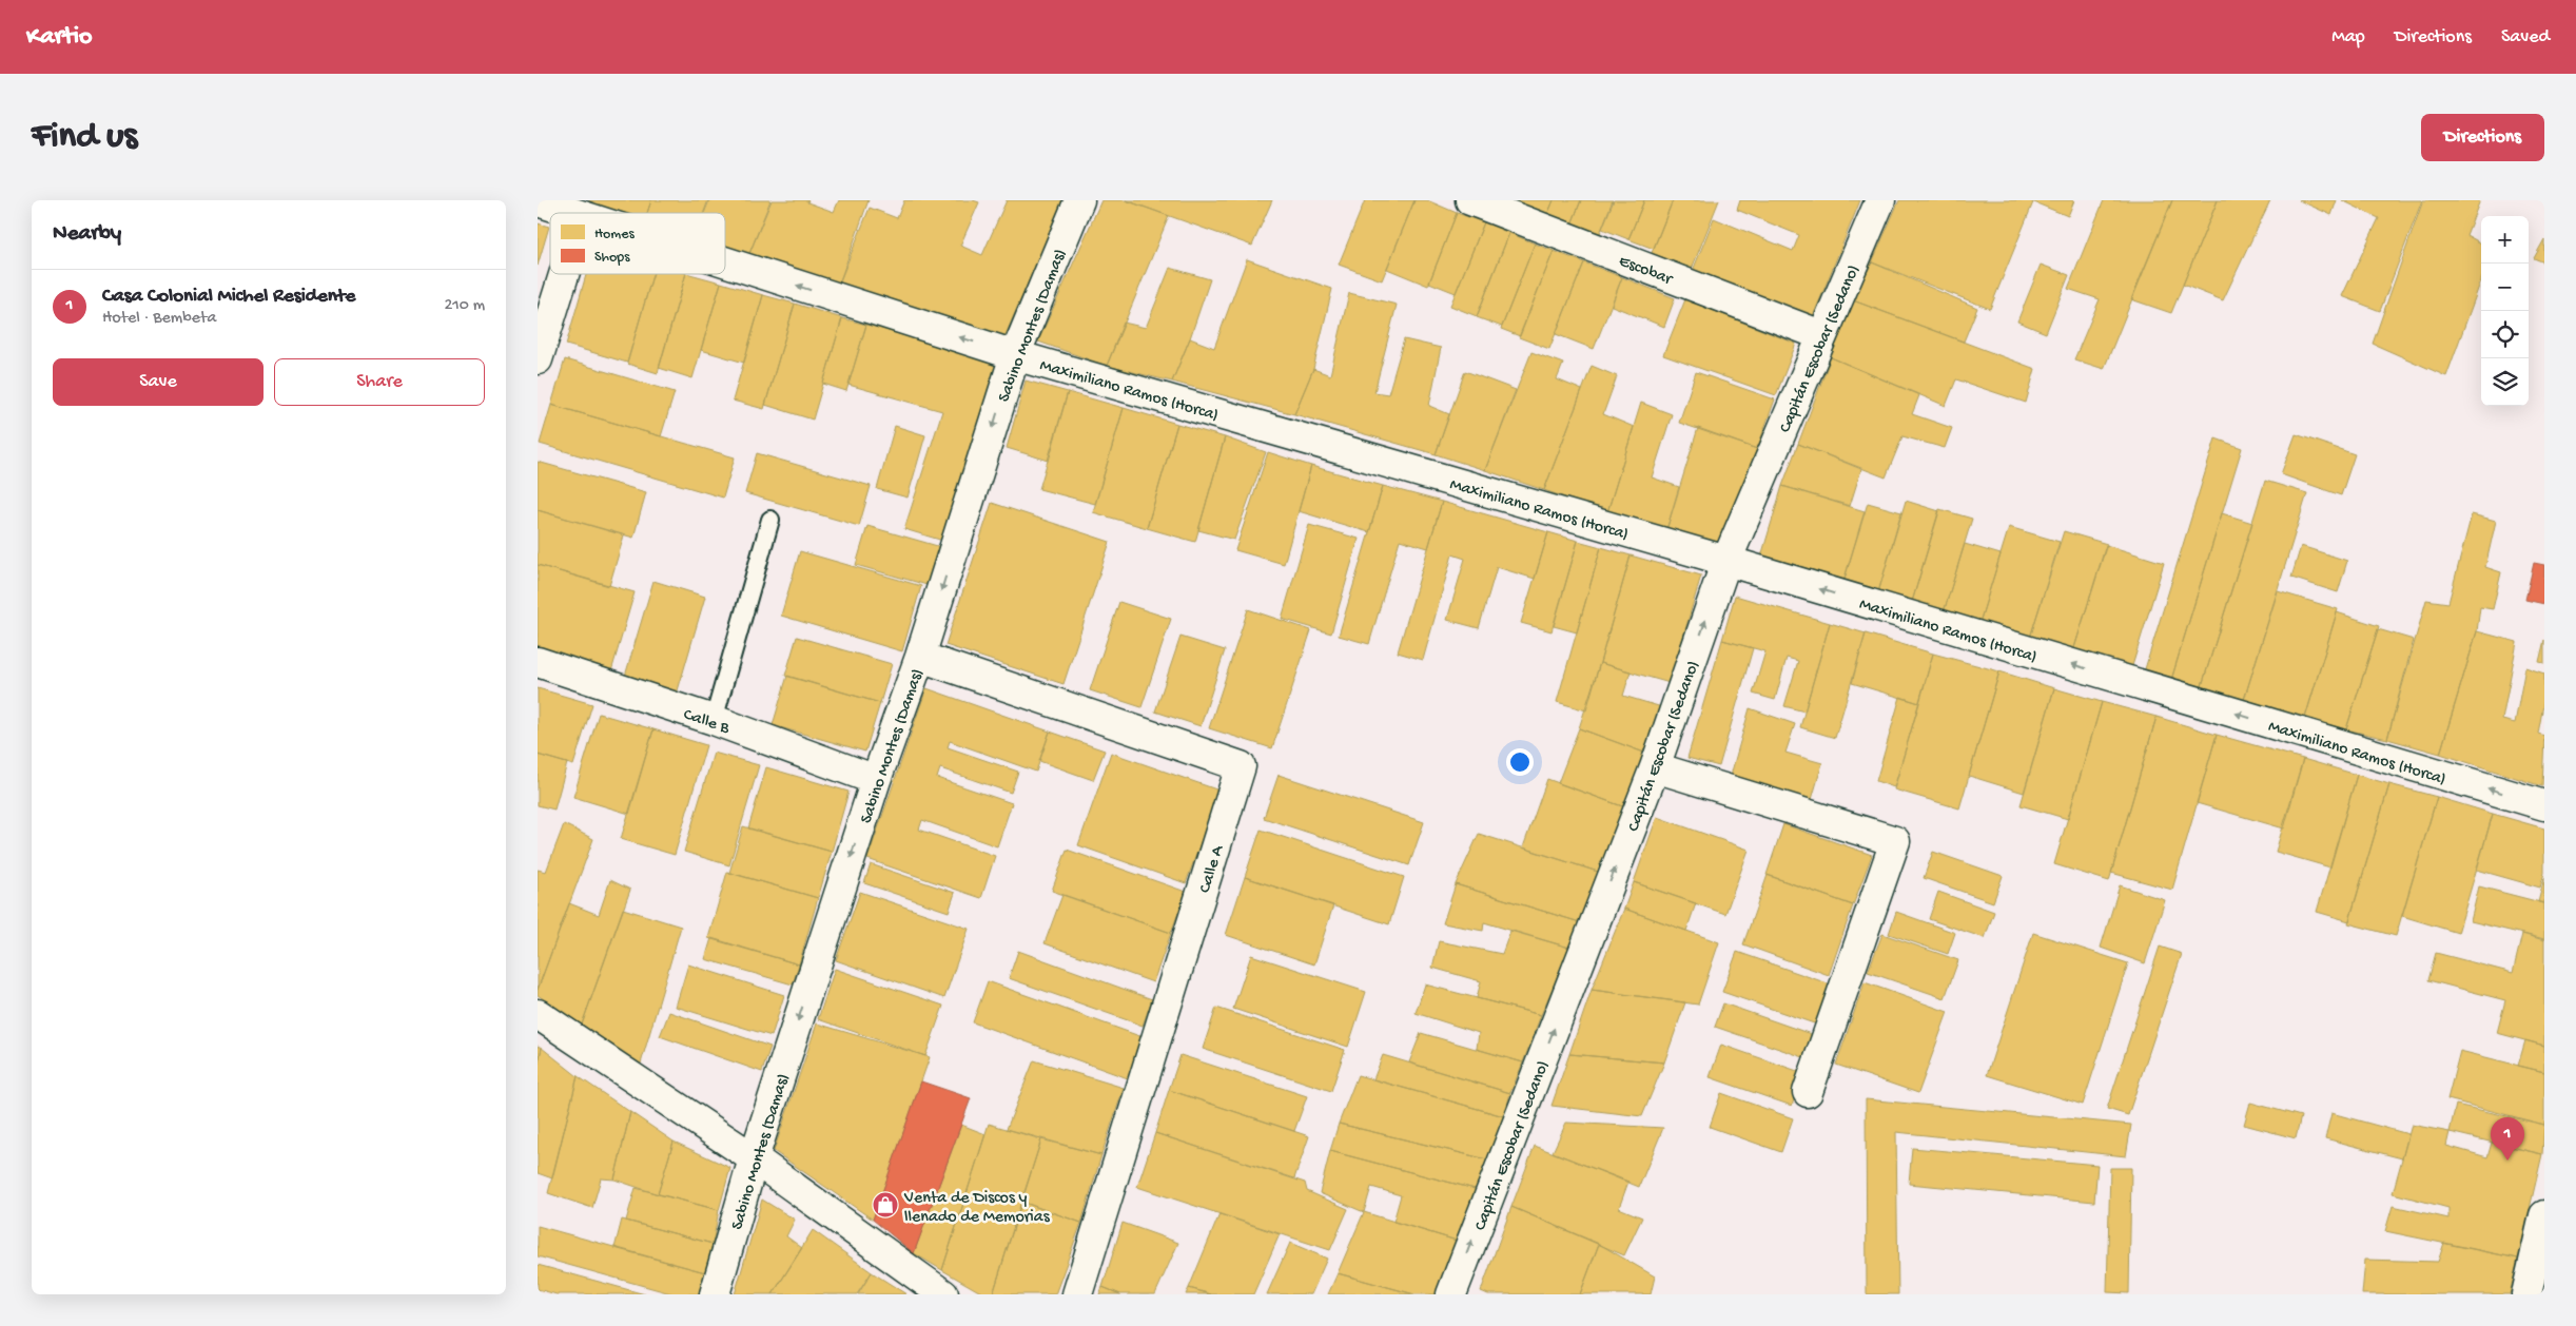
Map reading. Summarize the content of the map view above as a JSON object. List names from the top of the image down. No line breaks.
{"streets":{"street":["Escobar","Sabino Montes (Damas)","Capitán Escobar (Sedano)","Maximiliano Ramos (Horca)","Calle B","Calle A"]},"crossings":[["Escobar","Capitán Escobar (Sedano)"],["Sabino Montes (Damas)","Maximiliano Ramos (Horca)"],["Sabino Montes (Damas)","Calle B"],["Sabino Montes (Damas)","Calle A"],["Capitán Escobar (Sedano)","Maximiliano Ramos (Horca)"]],"one_way":["Sabino Montes (Damas)","Capitán Escobar (Sedano)","Maximiliano Ramos (Horca)"],"places":{"shop":["Venta de Discos y llenado de Memorias"]},"legend":["Homes","Shops"],"page":{"header":"Kartio","nav":["Map","Directions","Saved"],"buttons":["Directions",["Save","Share"]],"title":"Find us","heading":"Nearby","map_buttons":["+","−"],"list":[{"mark":"1","name":"Casa Colonial Michel Residente","note":"Hotel · Bembeta","value":"210 m"}],"pins":"1"}}
